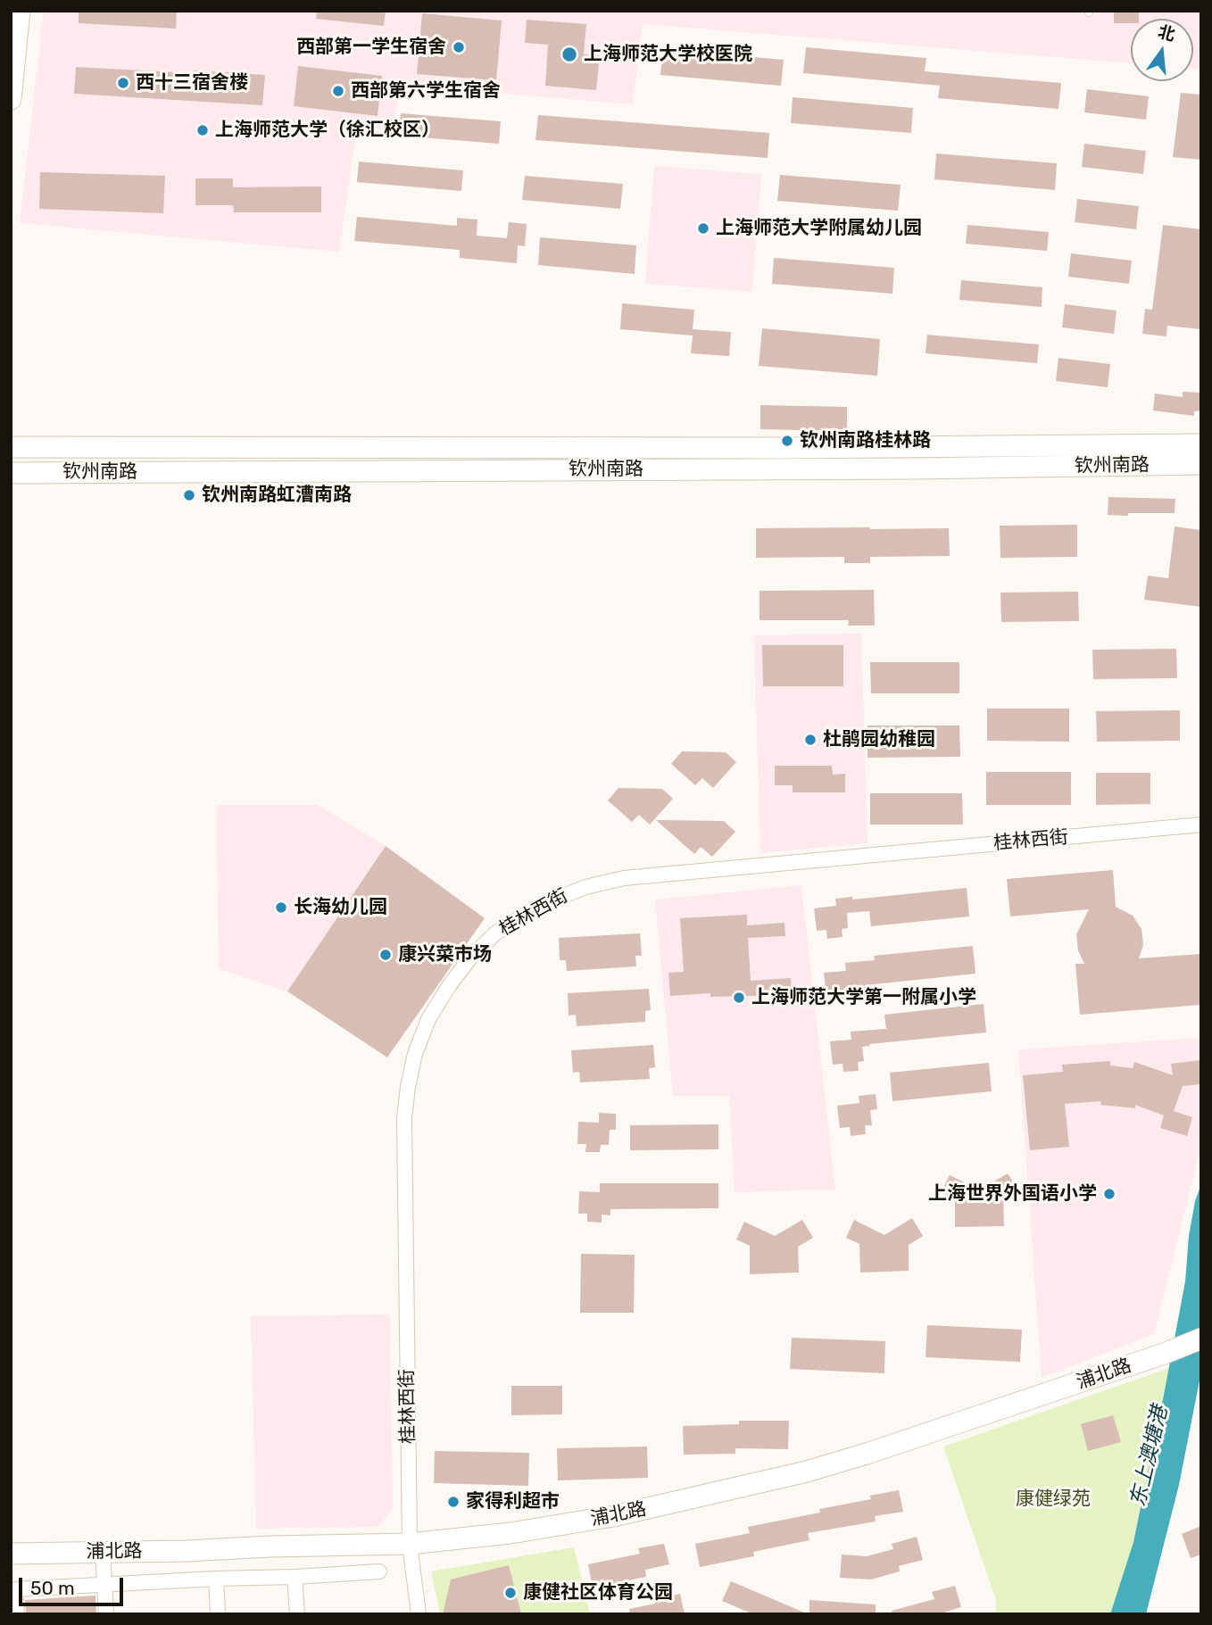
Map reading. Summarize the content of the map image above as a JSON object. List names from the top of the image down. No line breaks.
{"streets":{"street":["钦州南路","桂林西街","浦北路"]},"crossings":[["桂林西街","浦北路"]],"water":["东上澳塘港"],"parks":["康健绿苑"],"places":["西部第一学生宿舍","上海师范大学校医院","西十三宿舍楼","西部第六学生宿舍","上海师范大学（徐汇校区）","上海师范大学附属幼儿园","钦州南路桂林路","钦州南路虹漕南路","杜鹃园幼稚园","长海幼儿园","康兴菜市场","上海师范大学第一附属小学","上海世界外国语小学","家得利超市","康健社区体育公园"],"scale_bar":"50 m","north":"top"}
